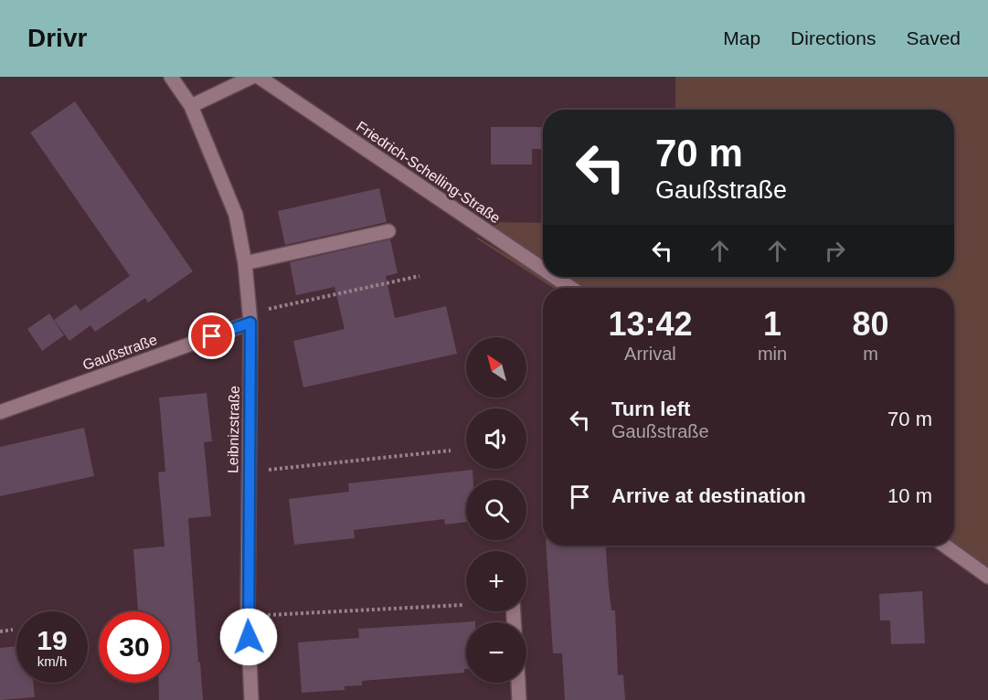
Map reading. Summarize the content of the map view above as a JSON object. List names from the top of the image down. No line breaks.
{"streets":{"street":["Friedrich-Schelling-Straße","Gaußstraße","Leibnizstraße"]},"crossings":[["Gaußstraße","Leibnizstraße"]],"north":"top left","page":{"header":"Drivr","nav":["Map","Directions","Saved"],"turn":["70 m","Gaußstraße"],"eta":["13:42","Arrival","1","min","80","m"],"map_buttons":["+","−"],"list":[{"name":"Turn left","note":"Gaußstraße","value":"70 m"},{"name":"Arrive at destination","value":"10 m"}],"speed":"19 km/h","limit":"30"}}
